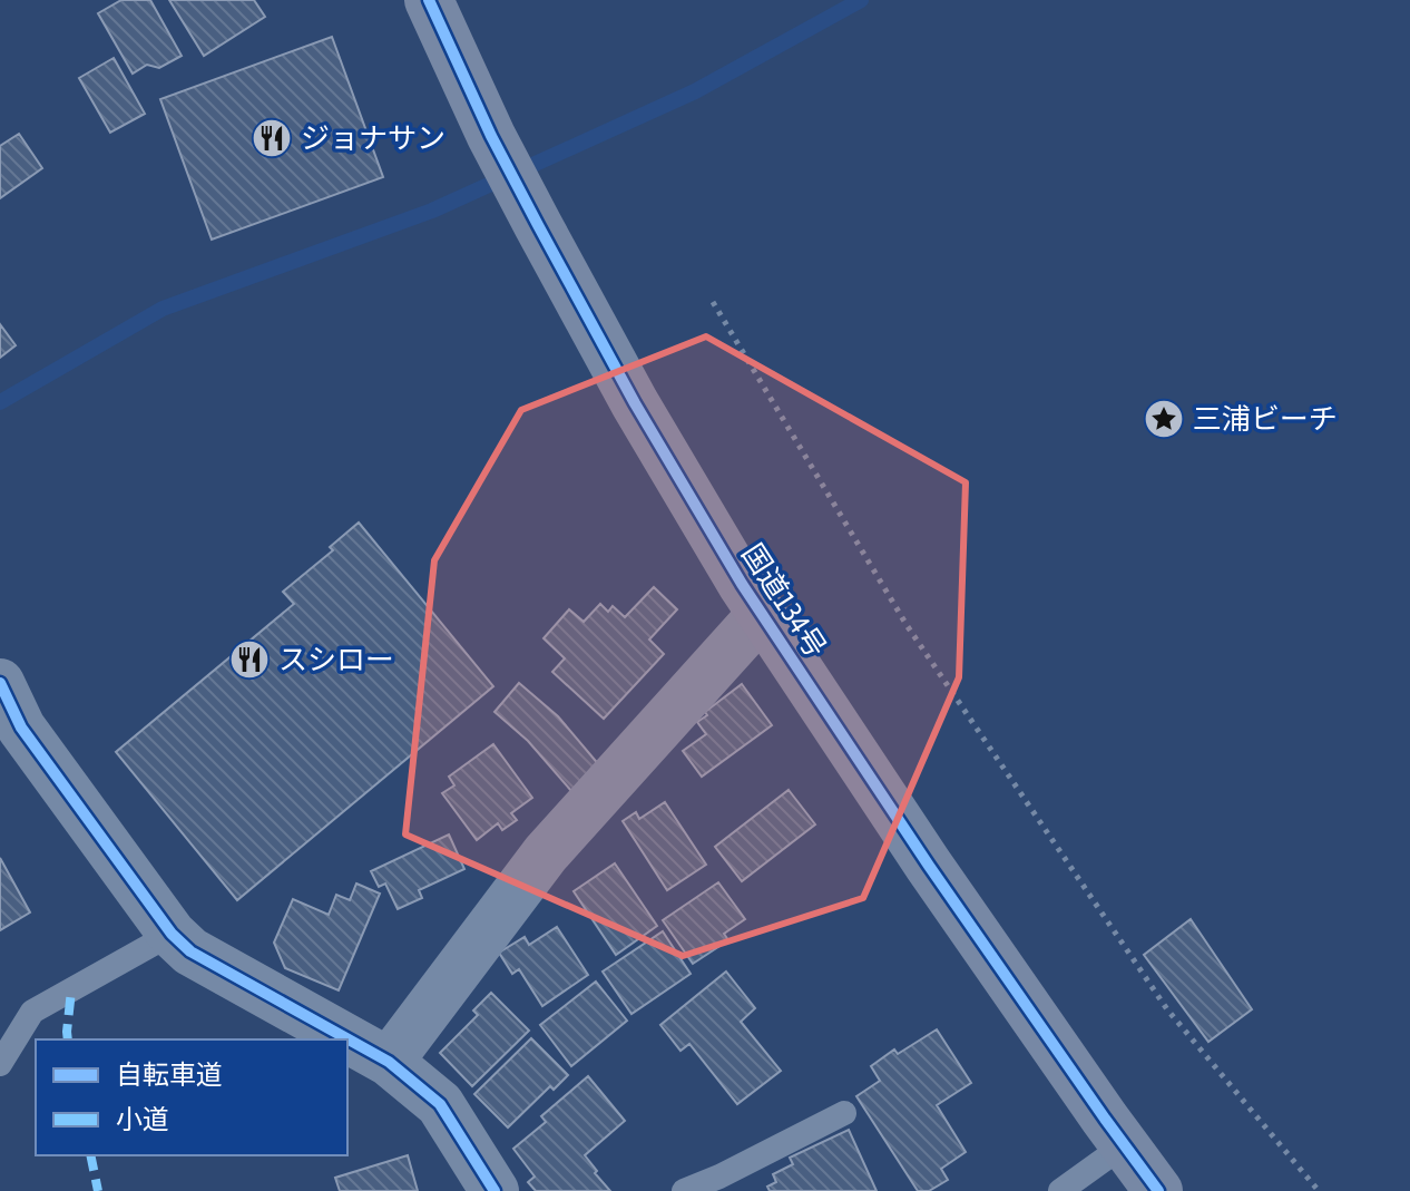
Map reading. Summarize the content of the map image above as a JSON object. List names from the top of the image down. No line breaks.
{"streets":{"highway":["国道134号"]},"places":{"restaurant":["ジョナサン","スシロー"],"place":["三浦ビーチ"]},"legend":["自転車道","小道"]}
